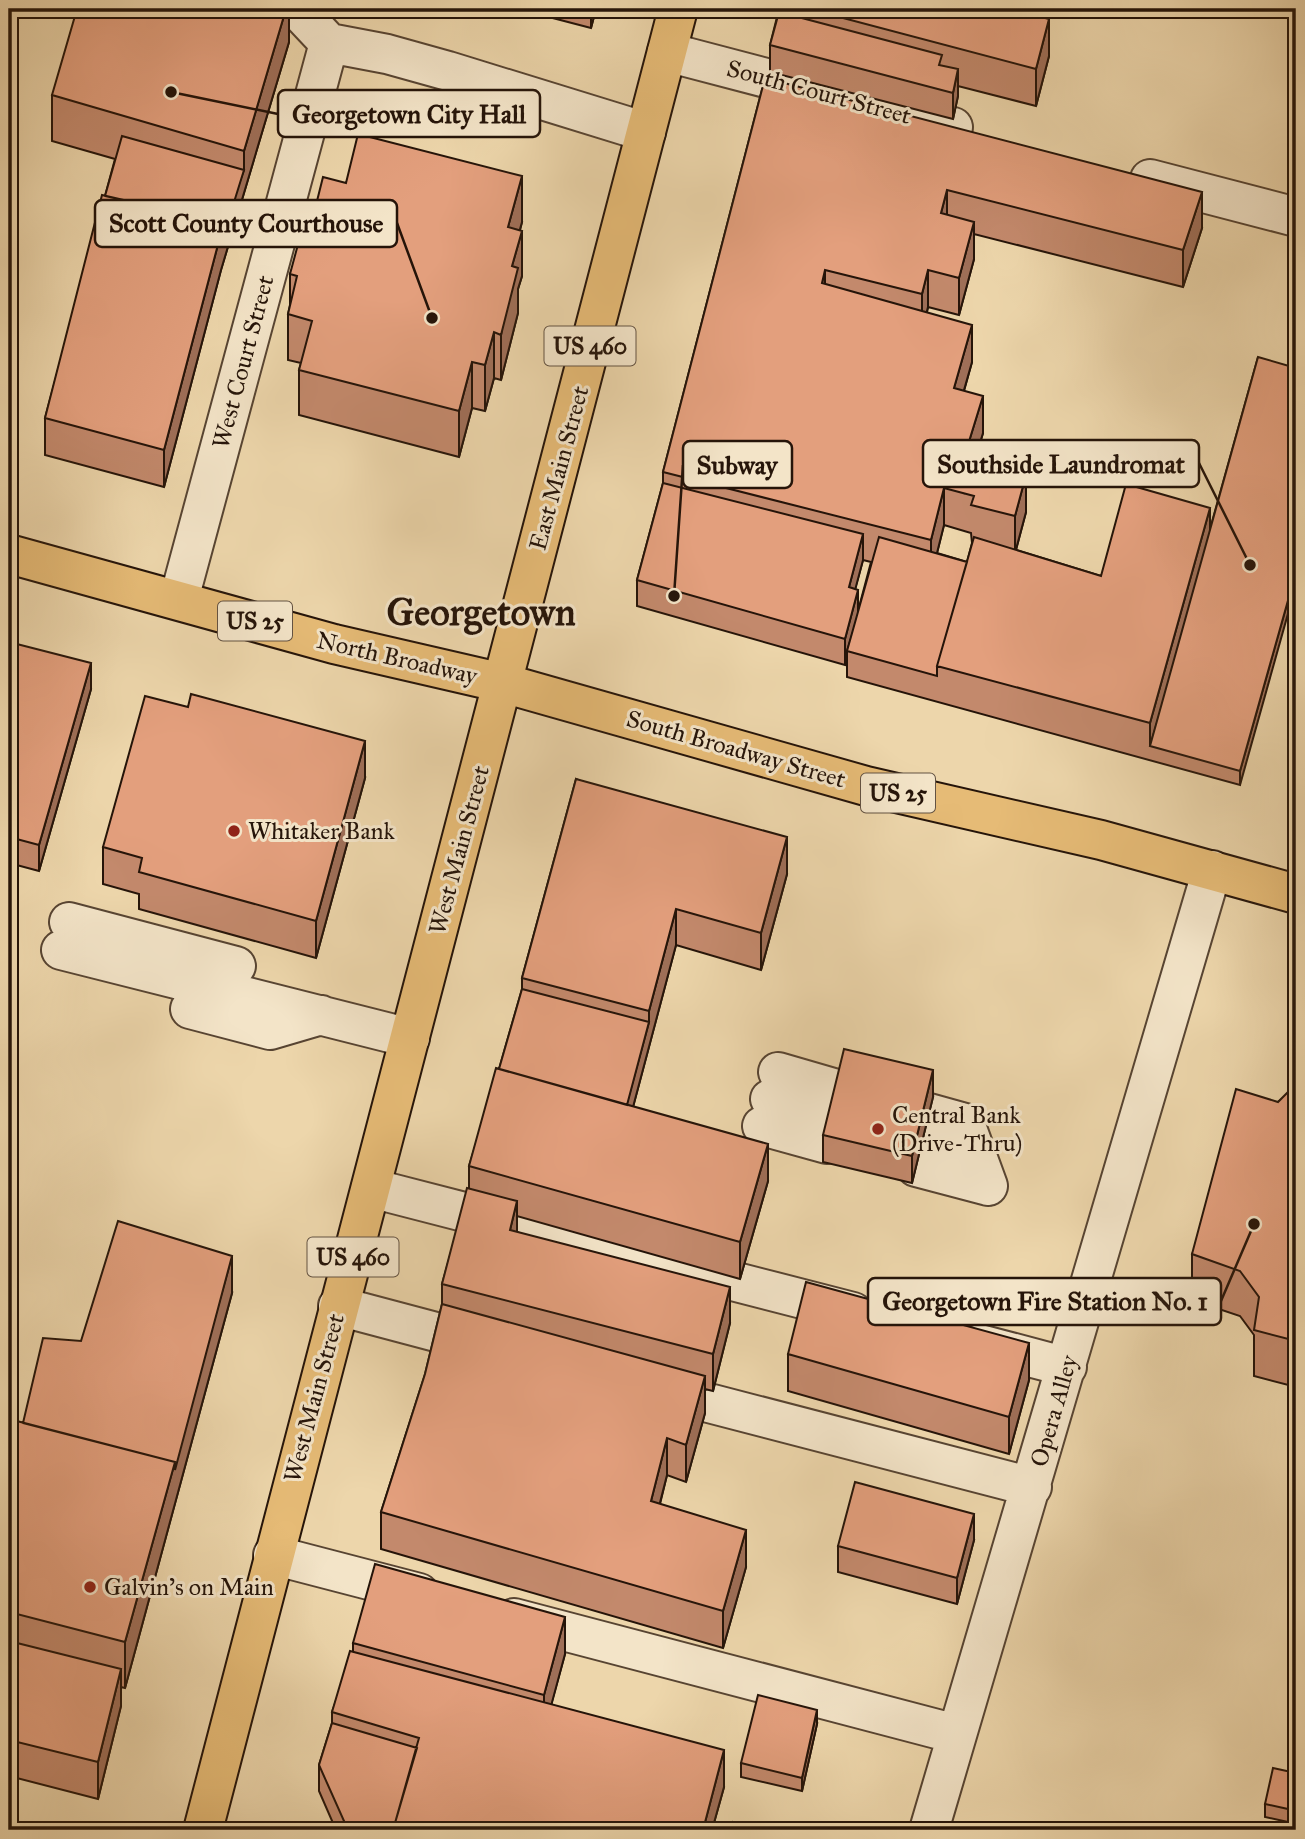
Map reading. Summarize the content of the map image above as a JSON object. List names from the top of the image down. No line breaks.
{"streets":{"main road":["US 460","East Main Street","US 25","North Broadway","South Broadway Street","West Main Street"],"street":["South Court Street","West Court Street","Opera Alley"]},"crossings":[["South Court Street","East Main Street"],["West Court Street","North Broadway"],["East Main Street","North Broadway"],["East Main Street","South Broadway Street"],["East Main Street","West Main Street"],["North Broadway","South Broadway Street"],["North Broadway","West Main Street"],["South Broadway Street","West Main Street"],["South Broadway Street","Opera Alley"]],"districts":["Georgetown"],"places":["Georgetown City Hall","Scott County Courthouse","Southside Laundromat","Subway","Whitaker Bank","Central Bank (Drive-Thru)","Georgetown Fire Station No. 1","Galvin's on Main"]}
